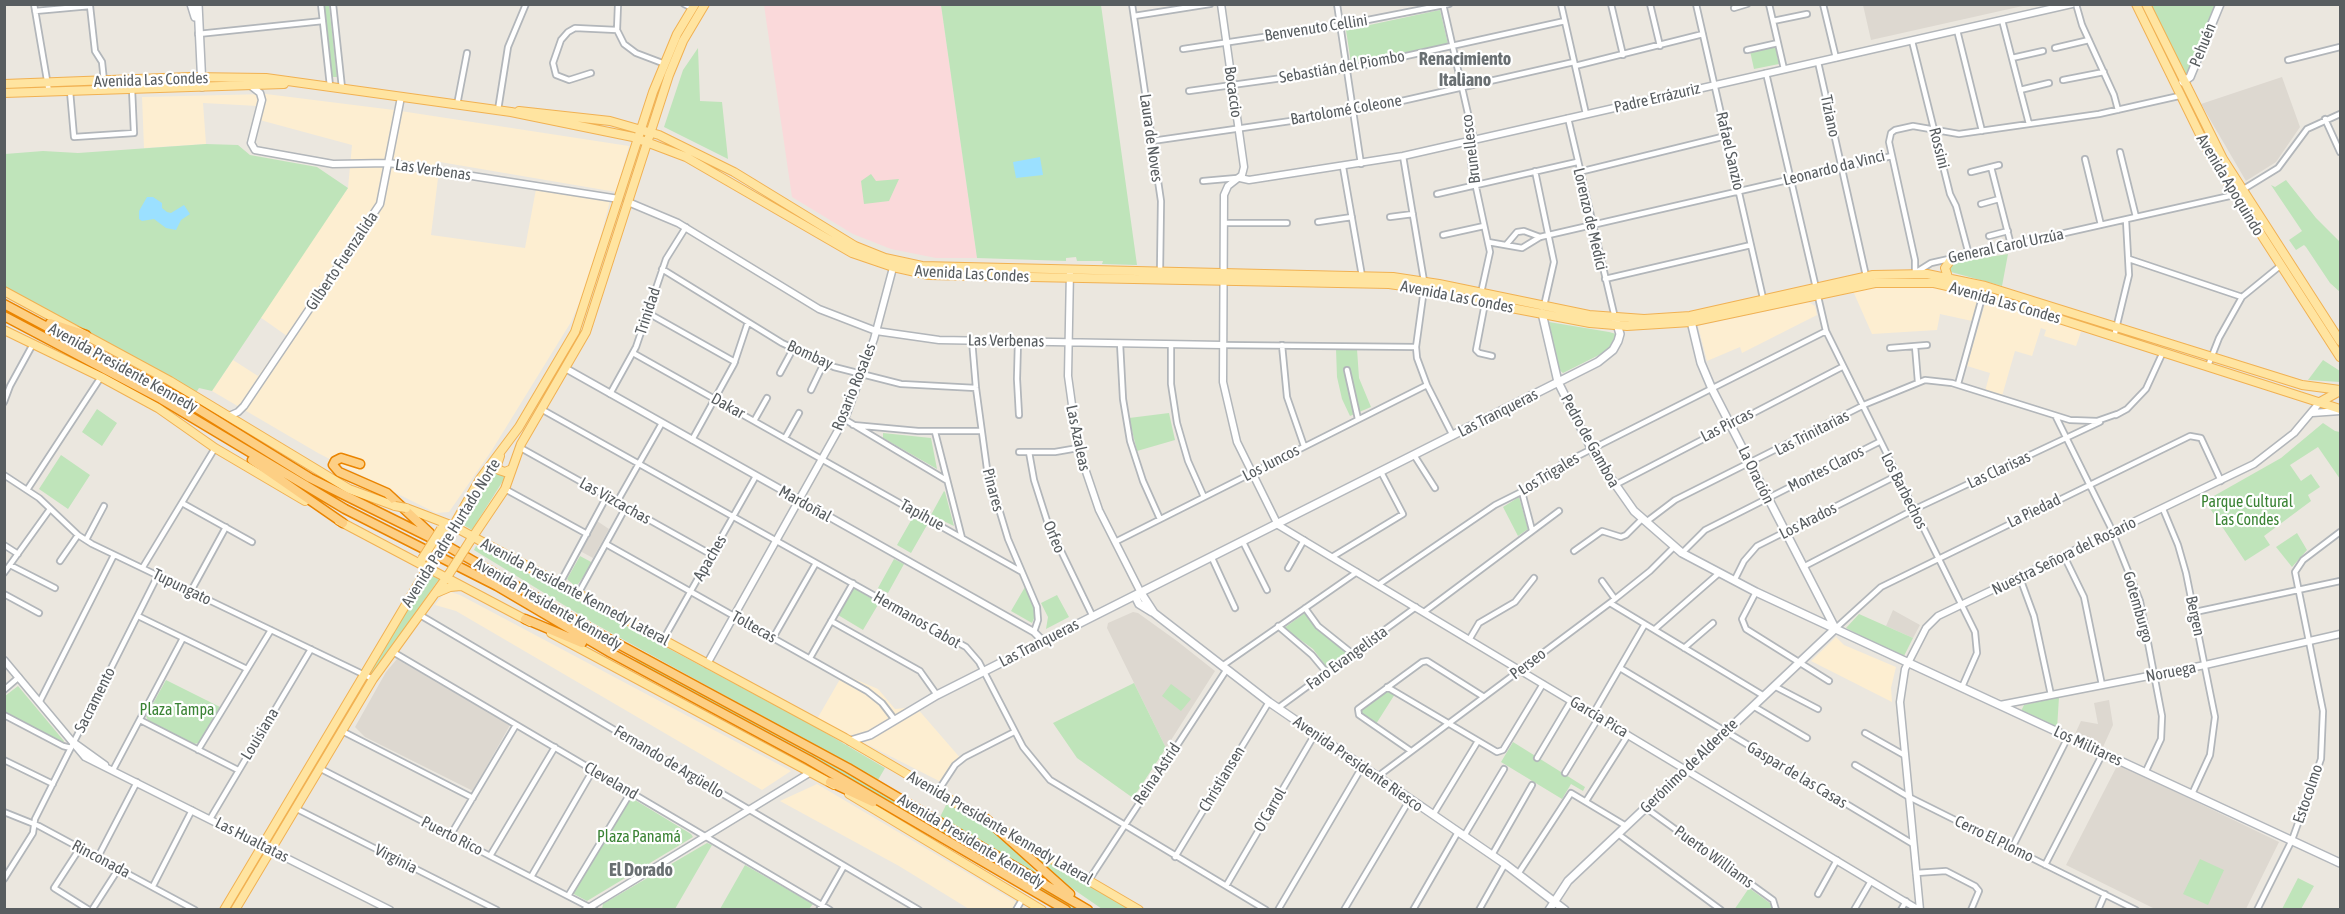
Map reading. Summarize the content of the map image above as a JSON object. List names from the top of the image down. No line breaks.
{"streets":{"highway":["Avenida Presidente Kennedy"],"main road":["Pehuén","Avenida Las Condes","Avenida Apoquindo","Las Tranqueras","Pedro de Gamboa","La Oración","Avenida Padre Hurtado Norte","Avenida Presidente Kennedy Lateral","Los Militares","Avenida Presidente Riesco","Gerónimo de Alderete"],"street":["Benvenuto Cellini","Sebastián del Piombo","Bocaccio","Padre Errázuriz","Bartolomé Coleone","Tiziano","Laura de Noves","Rossini","Brunellesco","Rafael Sanzio","Leonardo da Vinci","Las Verbenas","Lorenzo de Medici","General Carol Urzúa","Gilberto Fuenzalida","Trinidad","Bombay","Rosario Rosales","Dakar","Las Pircas","Las Trinitarias","Las Azaleas","Los Juncos","Montes Claros","Las Clarisas","Los Trigales","Pinares","Los Barbechos","Las Vizcachas","Mardoñal","La Piedad","Tapihue","Los Arados","Orfeo","Nuestra Señora del Rosario","Apaches","Tupungato","Gotemburgo","Bergen","Hermanos Cabot","Toltecas","Faro Evangelista","Perseo","Noruega","Sacramento","García Pica","Louisiana","Fernando de Argüello","Reina Astrid","Gaspar de las Casas","Christiansen","Cleveland","Estocolmo","O'Carrol","Puerto Rico","Cerro El Plomo","Las Hualtatas","Puerto Williams","Rinconada","Virginia"]},"crossings":[["Benvenuto Cellini","Bocaccio"],["Benvenuto Cellini","Brunellesco"],["Pehuén","Avenida Apoquindo"],["Sebastián del Piombo","Bocaccio"],["Sebastián del Piombo","Brunellesco"],["Avenida Las Condes","Bocaccio"],["Avenida Las Condes","Tiziano"],["Avenida Las Condes","Laura de Noves"],["Avenida Las Condes","Brunellesco"],["Avenida Las Condes","Rafael Sanzio"],["Avenida Las Condes","Las Verbenas"],["Avenida Las Condes","Lorenzo de Medici"],["Avenida Las Condes","General Carol Urzúa"],["Avenida Las Condes","Gilberto Fuenzalida"],["Avenida Las Condes","Rosario Rosales"],["Avenida Las Condes","Las Tranqueras"],["Avenida Las Condes","Las Azaleas"],["Avenida Las Condes","Pedro de Gamboa"],["Avenida Las Condes","Las Clarisas"],["Avenida Las Condes","La Oración"],["Avenida Las Condes","Los Barbechos"],["Avenida Las Condes","Avenida Padre Hurtado Norte"],["Avenida Las Condes","Nuestra Señora del Rosario"],["Bocaccio","Padre Errázuriz"],["Bocaccio","Bartolomé Coleone"],["Bocaccio","Las Verbenas"],["Bocaccio","Las Tranqueras"],["Bocaccio","Los Juncos"],["Bocaccio","García Pica"],["Padre Errázuriz","Tiziano"],["Padre Errázuriz","Rossini"],["Padre Errázuriz","Brunellesco"],["Padre Errázuriz","Rafael Sanzio"],["Padre Errázuriz","Lorenzo de Medici"],["Padre Errázuriz","Los Barbechos"],["Bartolomé Coleone","Laura de Noves"],["Bartolomé Coleone","Brunellesco"],["Bartolomé Coleone","Rafael Sanzio"],["Tiziano","Leonardo da Vinci"],["Rossini","Leonardo da Vinci"],["Rossini","General Carol Urzúa"],["Brunellesco","Leonardo da Vinci"],["Rafael Sanzio","Leonardo da Vinci"],["Leonardo da Vinci","Avenida Apoquindo"],["Leonardo da Vinci","Lorenzo de Medici"],["Leonardo da Vinci","Los Barbechos"],["Las Verbenas","Gilberto Fuenzalida"],["Las Verbenas","Trinidad"],["Las Verbenas","Rosario Rosales"],["Las Verbenas","Las Azaleas"],["Las Verbenas","Pinares"],["Las Verbenas","Avenida Padre Hurtado Norte"],["Avenida Apoquindo","General Carol Urzúa"],["Lorenzo de Medici","Las Tranqueras"],["Gilberto Fuenzalida","Avenida Presidente Kennedy Lateral"],["Trinidad","Bombay"],["Trinidad","Dakar"],["Trinidad","Mardoñal"],["Bombay","Rosario Rosales"],["Bombay","Pinares"],["Rosario Rosales","Dakar"],["Rosario Rosales","Mardoñal"],["Rosario Rosales","Tapihue"],["Rosario Rosales","Avenida Presidente Kennedy Lateral"],["Rosario Rosales","Hermanos Cabot"],["Rosario Rosales","Toltecas"],["Dakar","Tapihue"],["Las Tranqueras","Las Azaleas"],["Las Tranqueras","Pedro de Gamboa"],["Las Tranqueras","Mardoñal"],["Las Tranqueras","Orfeo"],["Las Tranqueras","Avenida Presidente Kennedy Lateral"],["Las Tranqueras","Hermanos Cabot"],["Las Tranqueras","Toltecas"],["Las Tranqueras","García Pica"],["Las Tranqueras","Avenida Presidente Riesco"],["Las Pircas","Pedro de Gamboa"],["Las Pircas","La Oración"],["Las Pircas","Los Barbechos"],["Las Trinitarias","Pedro de Gamboa"],["Las Trinitarias","Las Clarisas"],["Las Trinitarias","La Oración"],["Las Trinitarias","Los Barbechos"],["Las Trinitarias","Gotemburgo"],["Las Azaleas","Los Juncos"],["Las Azaleas","Avenida Presidente Riesco"],["Pedro de Gamboa","Montes Claros"],["Pedro de Gamboa","Los Trigales"],["Pedro de Gamboa","La Oración"],["Pedro de Gamboa","La Piedad"],["Pedro de Gamboa","Los Arados"],["Pedro de Gamboa","Perseo"],["Pedro de Gamboa","Los Militares"],["Pedro de Gamboa","Gerónimo de Alderete"],["Montes Claros","La Oración"],["Montes Claros","Los Barbechos"],["Las Clarisas","La Oración"],["Las Clarisas","Los Barbechos"],["Las Clarisas","Gotemburgo"],["Los Trigales","La Oración"],["Los Trigales","Los Barbechos"],["Los Trigales","García Pica"],["La Oración","La Piedad"],["La Oración","Los Arados"],["La Oración","Los Militares"],["La Oración","Gerónimo de Alderete"],["Pinares","Mardoñal"],["Pinares","Tapihue"],["Los Barbechos","La Piedad"],["Los Barbechos","Los Arados"],["Los Barbechos","Nuestra Señora del Rosario"],["Los Barbechos","Los Militares"],["Las Vizcachas","Avenida Padre Hurtado Norte"],["Las Vizcachas","Apaches"],["Mardoñal","Avenida Padre Hurtado Norte"],["Mardoñal","Apaches"],["La Piedad","Nuestra Señora del Rosario"],["La Piedad","Gotemburgo"],["La Piedad","Los Militares"],["La Piedad","Gerónimo de Alderete"],["Avenida Padre Hurtado Norte","Tupungato"],["Avenida Padre Hurtado Norte","Avenida Presidente Kennedy Lateral"],["Avenida Padre Hurtado Norte","Hermanos Cabot"],["Avenida Padre Hurtado Norte","Fernando de Argüello"],["Avenida Padre Hurtado Norte","Cleveland"],["Avenida Padre Hurtado Norte","Puerto Rico"],["Avenida Padre Hurtado Norte","Las Hualtatas"],["Avenida Padre Hurtado Norte","Virginia"],["Nuestra Señora del Rosario","Gotemburgo"],["Nuestra Señora del Rosario","Bergen"],["Nuestra Señora del Rosario","García Pica"],["Nuestra Señora del Rosario","Los Militares"],["Nuestra Señora del Rosario","Gaspar de las Casas"],["Nuestra Señora del Rosario","Cerro El Plomo"],["Apaches","Avenida Presidente Kennedy Lateral"],["Apaches","Hermanos Cabot"],["Apaches","Toltecas"],["Tupungato","Sacramento"],["Tupungato","Louisiana"],["Avenida Presidente Kennedy Lateral","Reina Astrid"],["Gotemburgo","Noruega"],["Gotemburgo","Los Militares"],["Bergen","Noruega"],["Bergen","Los Militares"],["Hermanos Cabot","Reina Astrid"],["Hermanos Cabot","Christiansen"],["Hermanos Cabot","O'Carrol"],["Faro Evangelista","García Pica"],["Faro Evangelista","Avenida Presidente Riesco"],["Perseo","García Pica"],["Perseo","Avenida Presidente Riesco"],["Noruega","Los Militares"],["Noruega","Estocolmo"],["Sacramento","Las Hualtatas"],["Sacramento","Rinconada"],["García Pica","Gerónimo de Alderete"],["Louisiana","Las Hualtatas"],["Los Militares","Gerónimo de Alderete"],["Los Militares","Estocolmo"],["Avenida Presidente Riesco","Gerónimo de Alderete"],["Avenida Presidente Riesco","Reina Astrid"],["Avenida Presidente Riesco","Christiansen"],["Avenida Presidente Riesco","O'Carrol"],["Gerónimo de Alderete","Gaspar de las Casas"],["Gerónimo de Alderete","Puerto Williams"]],"districts":["Renacimiento Italiano","El Dorado"],"parks":["Parque Cultural Las Condes","Plaza Tampa","Plaza Panamá"]}
